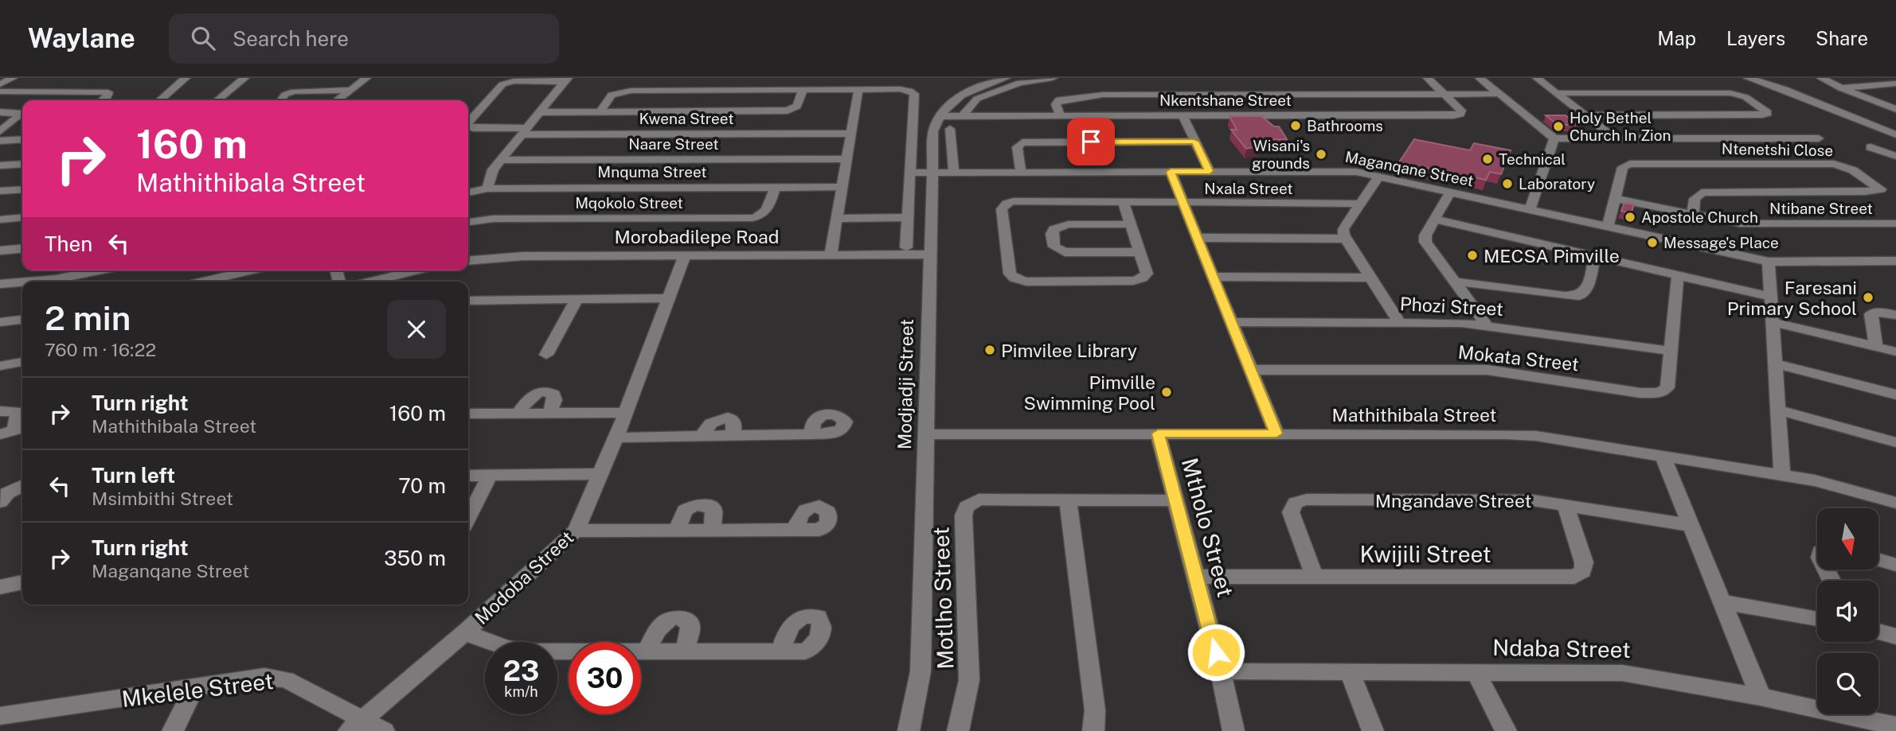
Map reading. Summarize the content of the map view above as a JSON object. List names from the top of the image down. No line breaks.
{"streets":{"street":["Nkentshane Street","Kwena Street","Naare Street","Ntenetshi Close","Maganqane Street","Mnquma Street","Nxala Street","Mqokolo Street","Ntibane Street","Morobadilepe Road","Phozi Street","Mokata Street","Modjadji Street","Mathithibala Street","Mngandave Street","Mtholo Street","Kwijili Street","Modoba Street","Motlho Street","Ndaba Street","Mkelele Street"]},"crossings":[["Nkentshane Street","Modjadji Street"],["Ntenetshi Close","Maganqane Street"],["Ntenetshi Close","Ntibane Street"],["Maganqane Street","Modjadji Street"],["Mnquma Street","Mqokolo Street"],["Morobadilepe Road","Modjadji Street"],["Morobadilepe Road","Modoba Street"],["Phozi Street","Mokata Street"],["Modjadji Street","Mathithibala Street"],["Mathithibala Street","Mtholo Street"],["Mngandave Street","Kwijili Street"],["Mtholo Street","Kwijili Street"],["Mtholo Street","Motlho Street"],["Mtholo Street","Ndaba Street"],["Modoba Street","Mkelele Street"]],"places":["Bathrooms","Holy Bethel Church In Zion","Wisani's grounds","Technical","Laboratory","Apostole Church","Message's Place","MECSA Pimville","Faresani Primary School","Pimvilee Library","Pimville Swimming Pool"],"north":"bottom","page":{"header":"Waylane","search":"Search here","nav":["Map","Layers","Share"],"turn":["160 m","Mathithibala Street"],"then":"Then","heading":["2 min","760 m · 16:22"],"list":[{"name":"Turn right","note":"Mathithibala Street","value":"160 m"},{"name":"Turn left","note":"Msimbithi Street","value":"70 m"},{"name":"Turn right","note":"Maganqane Street","value":"350 m"}],"speed":"23 km/h","limit":"30"}}
